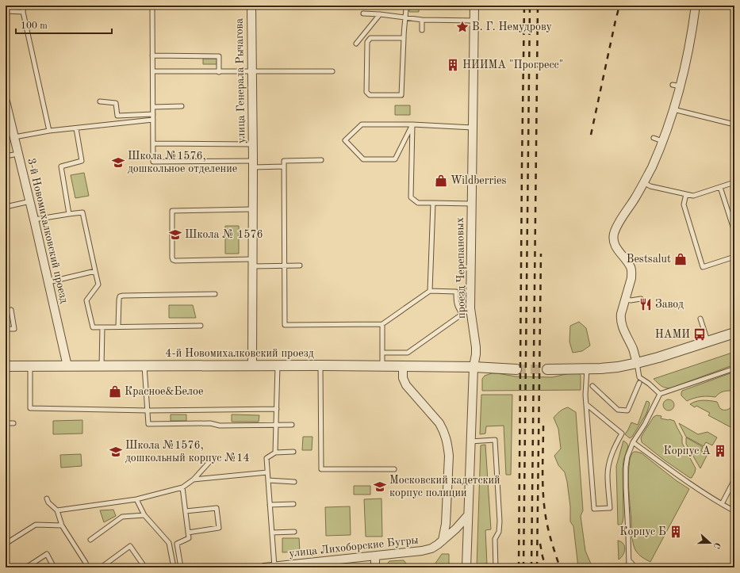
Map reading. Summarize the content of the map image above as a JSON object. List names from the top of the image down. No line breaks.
{"streets":{"street":["улица Генерала Рычагова","3-й Новомихалковский проезд","проезд Черепановых","4-й Новомихалковский проезд","улица Лихоборские Бугры"]},"crossings":[["улица Генерала Рычагова","4-й Новомихалковский проезд"],["3-й Новомихалковский проезд","4-й Новомихалковский проезд"],["проезд Черепановых","4-й Новомихалковский проезд"],["проезд Черепановых","улица Лихоборские Бугры"]],"places":{"place":["В. Г. Немудрову"],"building":["НИИМА \"Прогресс\"","Корпус А","Корпус Б"],"school or university":["Школа №1576, дошкольное отделение","Школа № 1576","Школа №1576, дошкольный корпус №14","Московский кадетский корпус полиции"],"shop":["Wildberries","Bestsalut","Красное&Белое"],"restaurant":["Завод"],"bus stop":["НАМИ"]},"scale_bar":"100 m","north":"right"}
